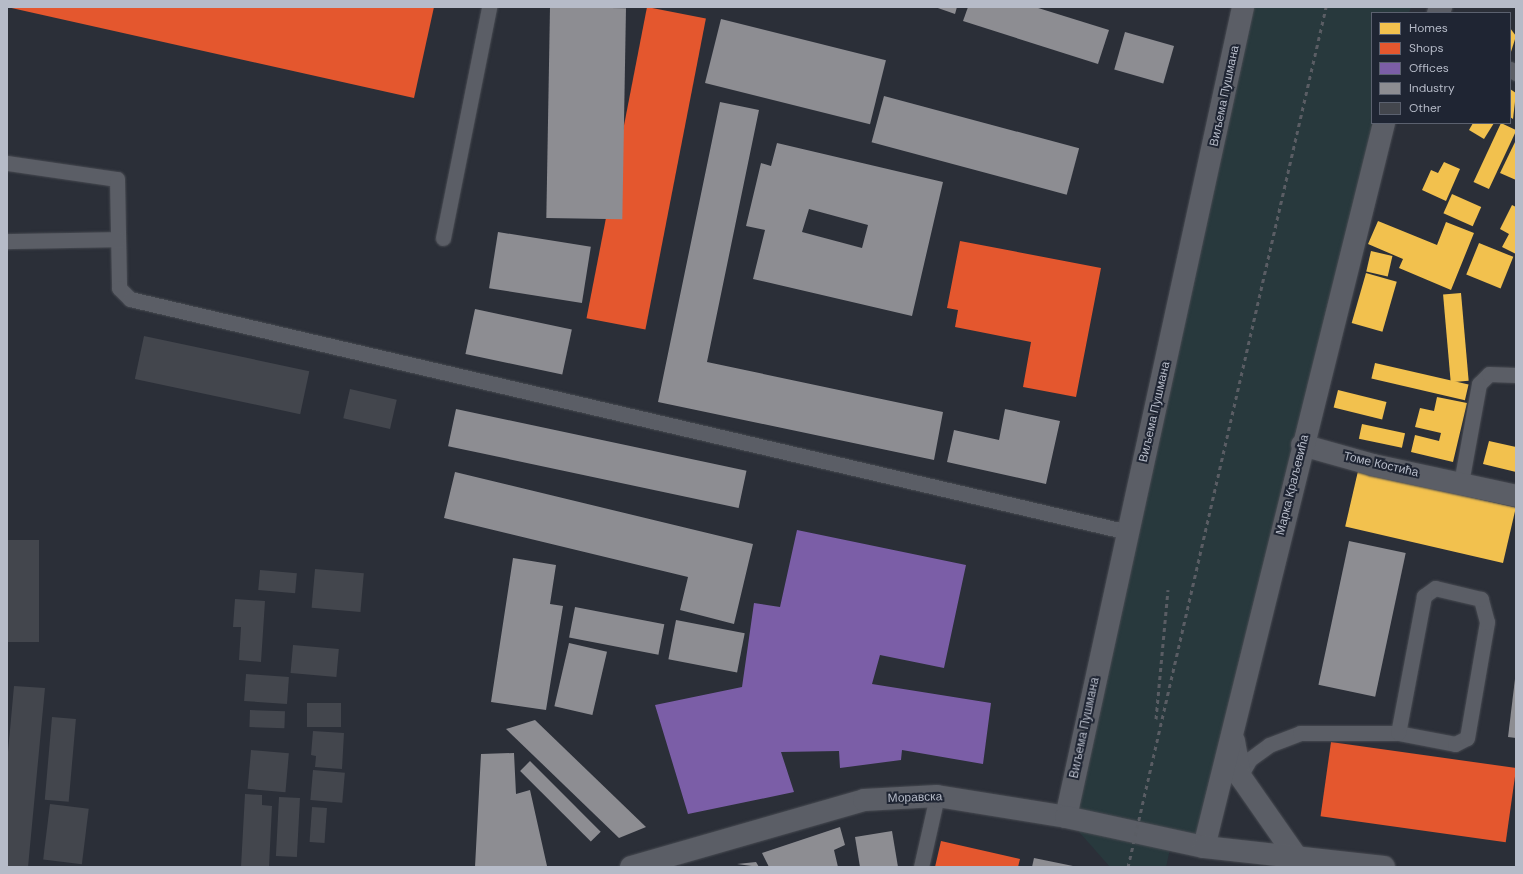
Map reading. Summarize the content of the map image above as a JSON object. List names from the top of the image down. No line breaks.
{"streets":{"street":["Виљема Пушмана","Томе Костића","Марка Краљевића","Моравска"]},"crossings":[["Виљема Пушмана","Моравска"],["Томе Костића","Марка Краљевића"],["Марка Краљевића","Моравска"]],"legend":["Homes","Shops","Offices","Industry","Other"]}
